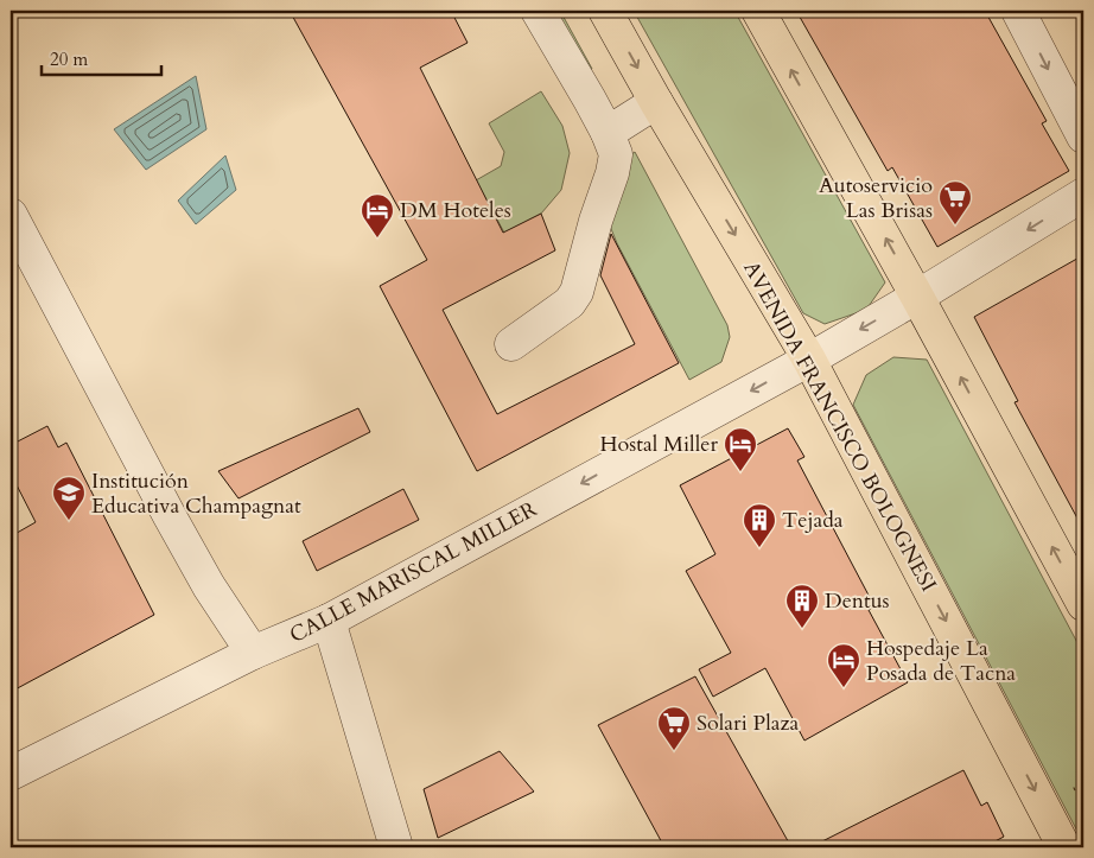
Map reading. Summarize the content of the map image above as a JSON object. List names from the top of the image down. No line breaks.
{"streets":{"main road":["AVENIDA FRANCISCO BOLOGNESI"],"street":["CALLE MARISCAL MILLER"]},"crossings":[["AVENIDA FRANCISCO BOLOGNESI","CALLE MARISCAL MILLER"]],"one_way":["CALLE MARISCAL MILLER"],"places":{"supermarket":["Autoservicio Las Brisas","Solari Plaza"],"hotel":["DM Hoteles","Hostal Miller","Hospedaje La Posada de Tacna"],"school or university":["Institución Educativa Champagnat"],"building":["Tejada","Dentus"]},"scale_bar":"20 m"}
